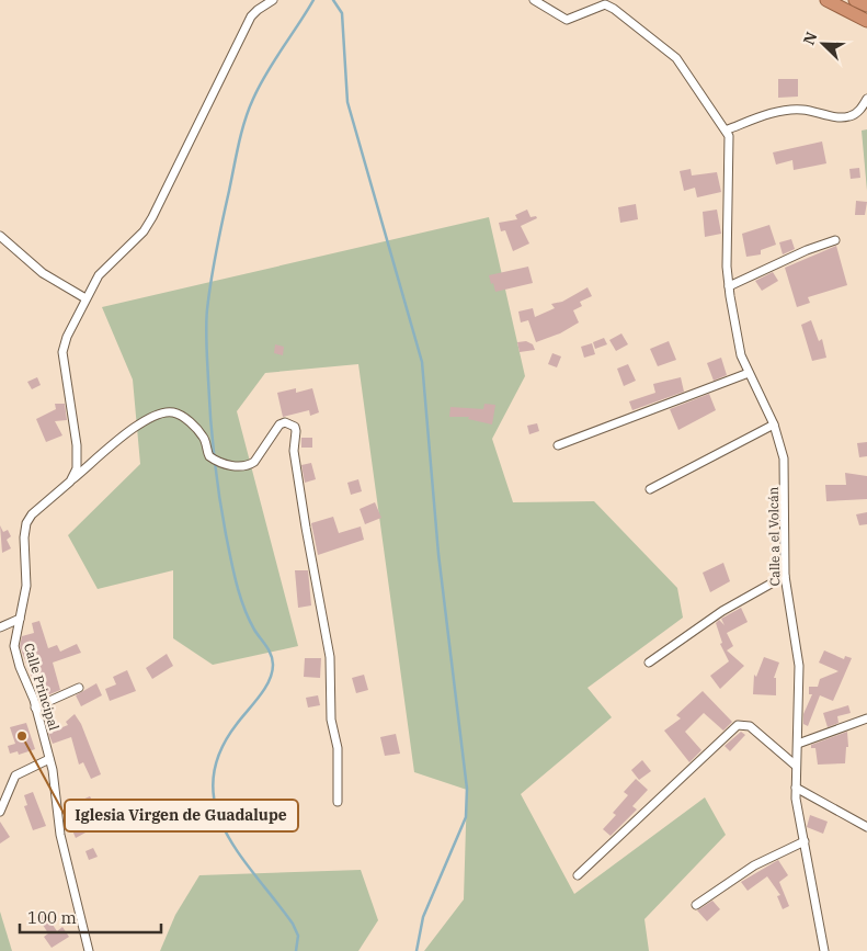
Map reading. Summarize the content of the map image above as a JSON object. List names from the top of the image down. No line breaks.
{"streets":{"street":["Calle a el Volcán","Calle Principal"]},"places":["Iglesia Virgen de Guadalupe"],"scale_bar":"100 m","north":"top left"}
